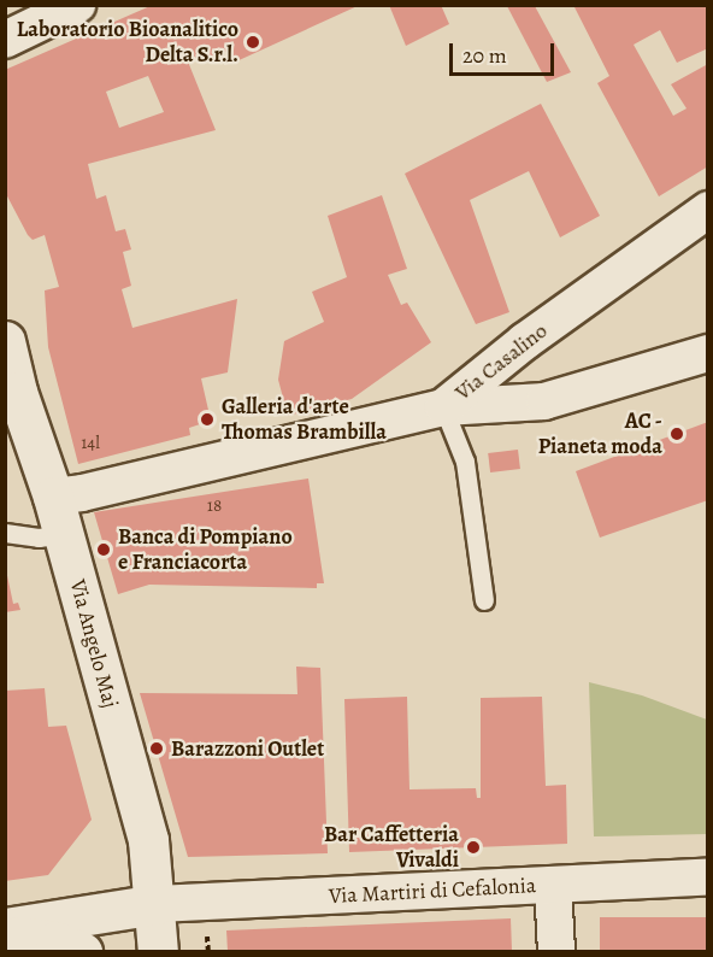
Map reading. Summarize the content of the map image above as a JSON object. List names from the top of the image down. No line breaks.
{"streets":{"main road":["Via Angelo Maj"],"street":["Via Casalino","Via Martiri di Cefalonia"]},"crossings":[["Via Casalino","Via Angelo Maj"],["Via Angelo Maj","Via Martiri di Cefalonia"]],"places":["Laboratorio Bioanalitico Delta S.r.l.","Galleria d'arte Thomas Brambilla","AC - Pianeta moda","Banca di Pompiano e Franciacorta","Barazzoni Outlet","Bar Caffetteria Vivaldi"],"house_numbers":["14l","18"],"scale_bar":"20 m"}
